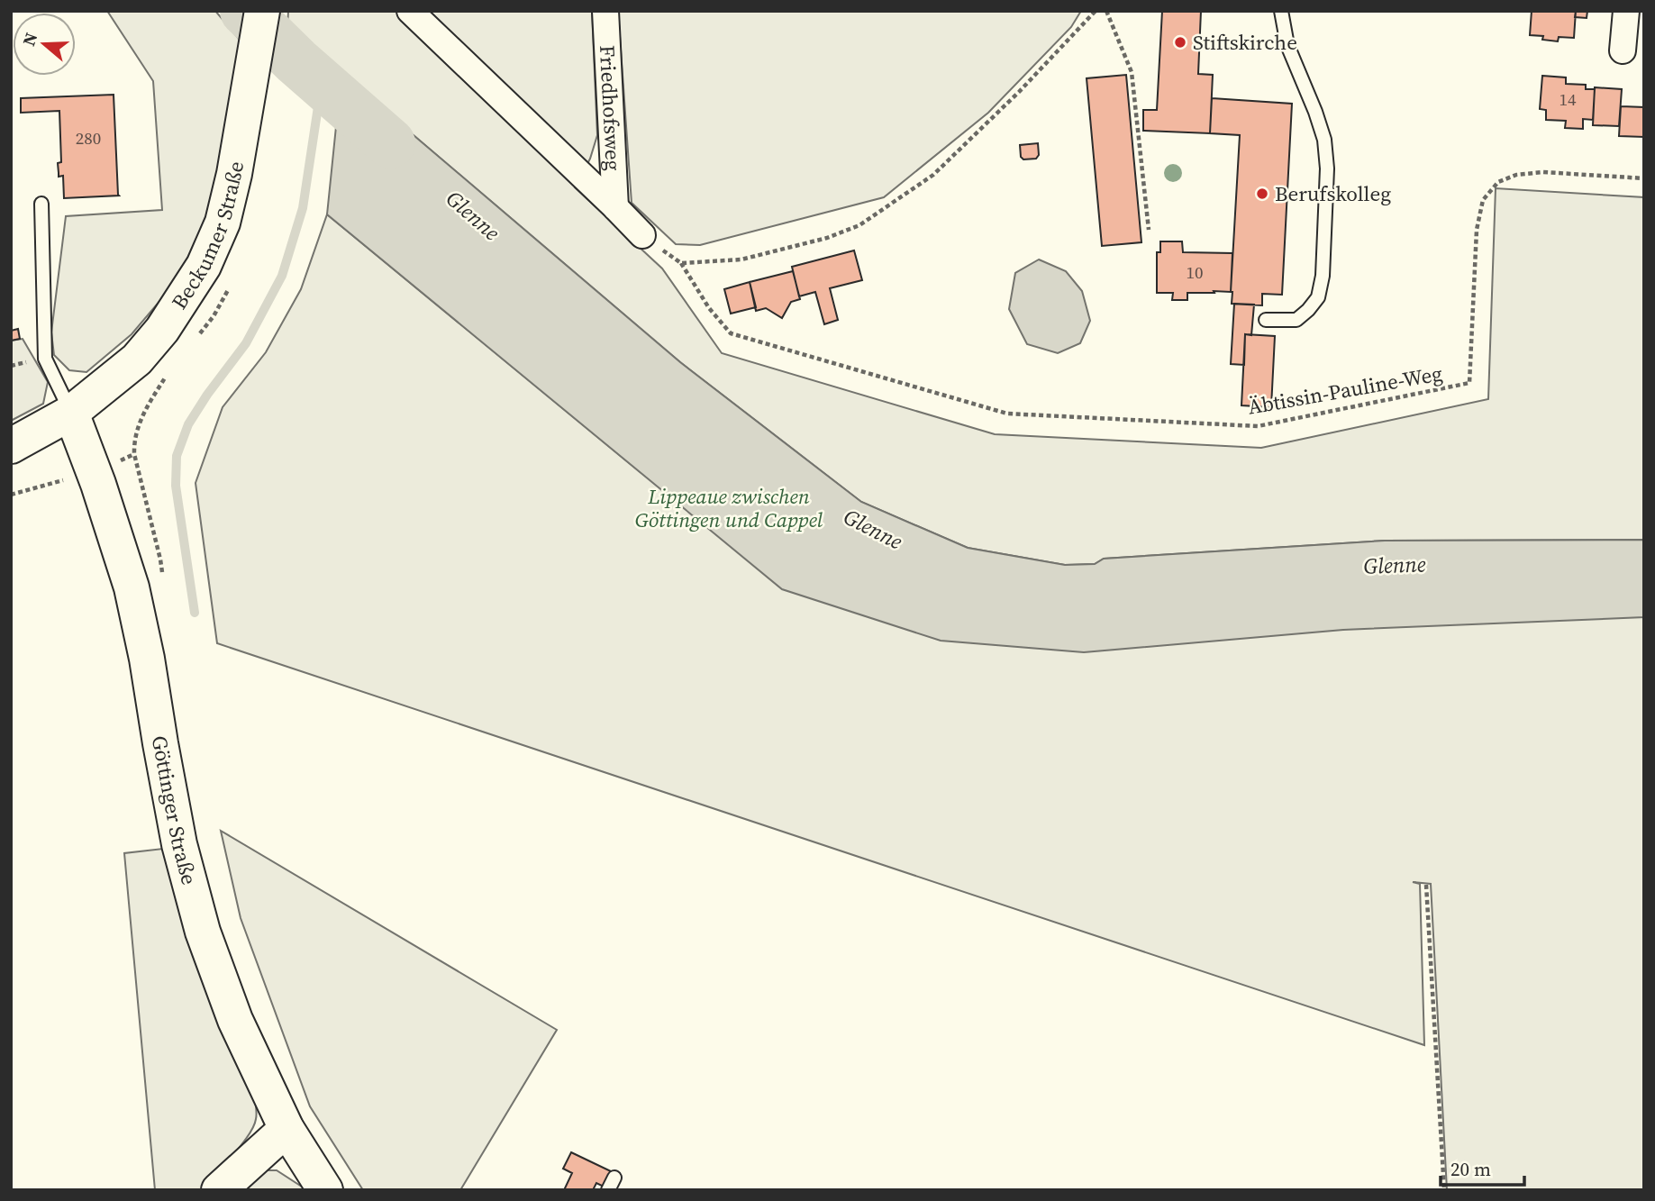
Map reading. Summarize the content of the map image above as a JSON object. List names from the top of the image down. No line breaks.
{"streets":{"main road":["Beckumer Straße","Göttinger Straße"],"street":["Friedhofsweg"],"path":["Äbtissin-Pauline-Weg"]},"crossings":[["Beckumer Straße","Göttinger Straße"]],"water":["Glenne"],"parks":["Lippeaue zwischen Göttingen und Cappel"],"places":["Stiftskirche","Berufskolleg"],"house_numbers":["14","280","10"],"scale_bar":"20 m","north":"left"}
